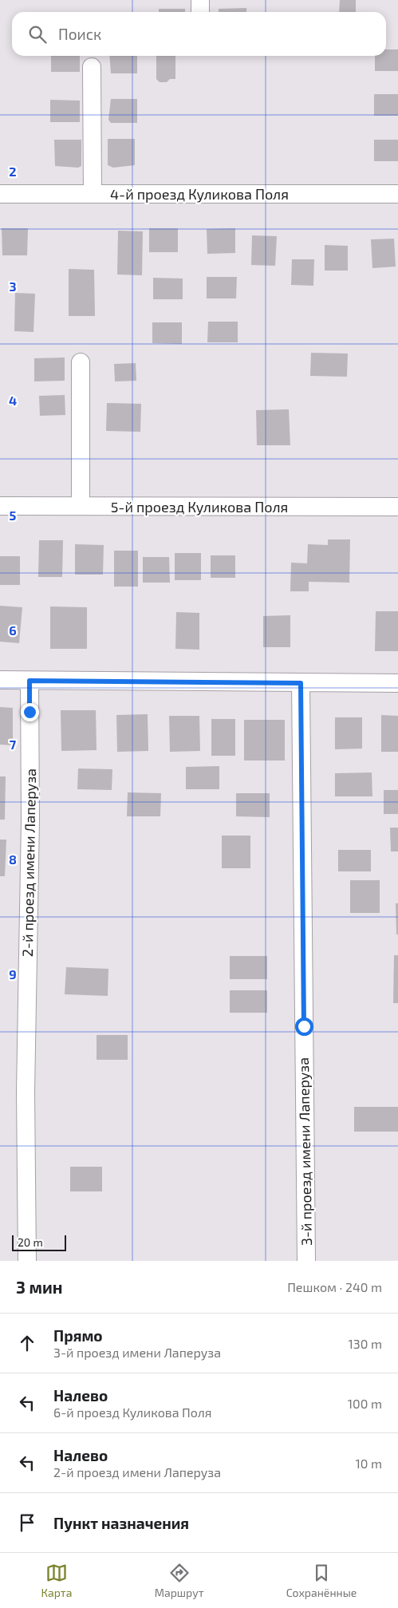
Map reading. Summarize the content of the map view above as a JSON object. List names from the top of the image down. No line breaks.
{"streets":{"street":["4-й проезд Куликова Поля","5-й проезд Куликова Поля","2-й проезд имени Лаперуза","3-й проезд имени Лаперуза"]},"scale_bar":"20 m","page":{"search":"Поиск","scale":"20 m","heading":["3 мин","Пешком · 240 m"],"list":[["Прямо","3-й проезд имени Лаперуза","130 m"],["Налево","6-й проезд Куликова Поля","100 m"],["Налево","2-й проезд имени Лаперуза","10 m"],"Пункт назначения"],"nav":["Карта","Маршрут","Сохранённые"]},"grid":{"rows":["2","3","4","5","6","7","8","9"]}}
